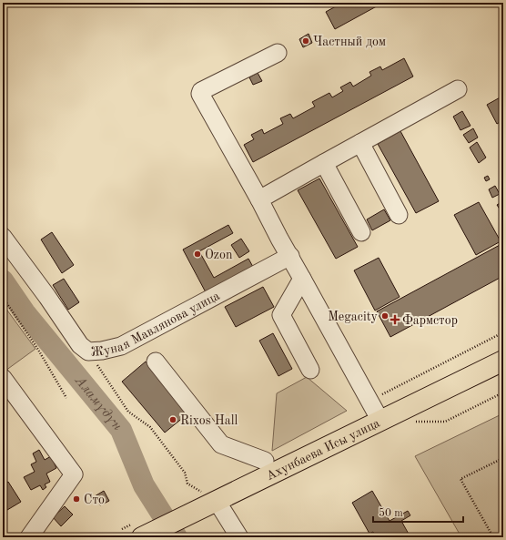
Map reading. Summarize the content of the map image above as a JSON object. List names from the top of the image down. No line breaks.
{"streets":{"main road":["Ахунбаева Исы улица"],"street":["Жуная Мавлянова улица"]},"water":["Аламүдүн"],"places":{"other":["Частный дом","Ozon","Megacity","Rixos Hall","Сто"],"health":["Фармстор"]},"scale_bar":"50 m"}
